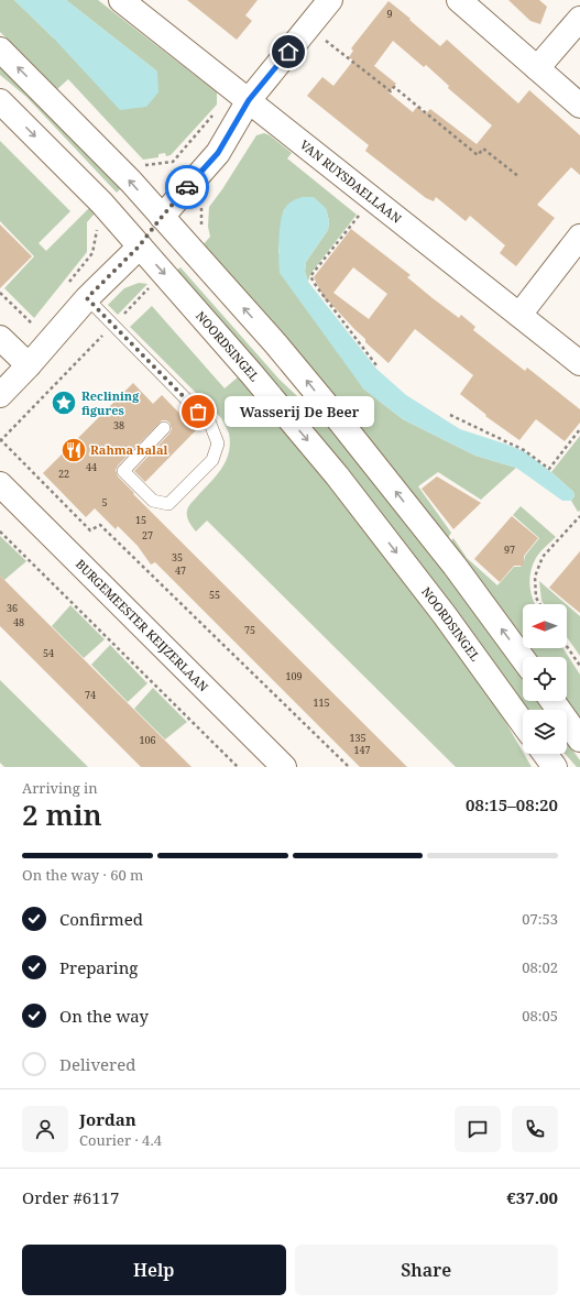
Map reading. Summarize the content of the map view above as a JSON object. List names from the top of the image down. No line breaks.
{"streets":{"street":["VAN RUYSDAELLAAN","NOORDSINGEL","BURGEMEESTER KEIJZERLAAN"]},"places":{"place":["Reclining figures"],"other":["Wasserij De Beer"],"restaurant":["Rahma halal"]},"house_numbers":["9","38","44","22","5","15","27","97","35","47","55","36","48","75","54","109","74","115","135","106","147"],"north":"left","page":{"bubble":"Wasserij De Beer","heading":["2 min","Arriving in","08:15–08:20"],"panel":["Jordan","Courier · 4.4","Order #6117","€37.00"],"bar":"On the way · 60 m","list":[["Confirmed","07:53"],["Preparing","08:02"],["On the way","08:05"],"Delivered"],"buttons":["Help","Share"]}}
